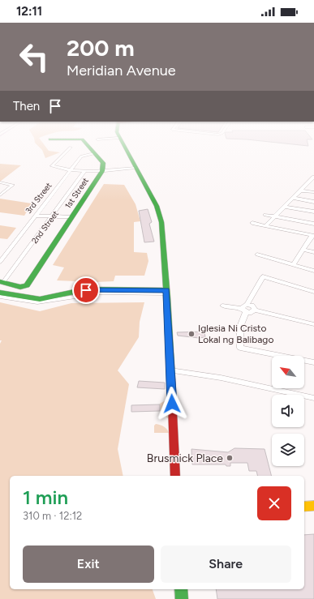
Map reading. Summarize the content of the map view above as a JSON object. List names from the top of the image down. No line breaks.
{"streets":{"street":["1st Street","3rd Street","2nd Street"]},"crossings":[["1st Street","2nd Street"]],"places":["Iglesia Ni Cristo Lokal ng Balibago","Brusmick Place"],"north":"top left","page":{"status":"12:11","turn":["200 m","Meridian Avenue"],"then":"Then","heading":["1 min","310 m · 12:12"],"buttons":["Exit","Share"]}}
